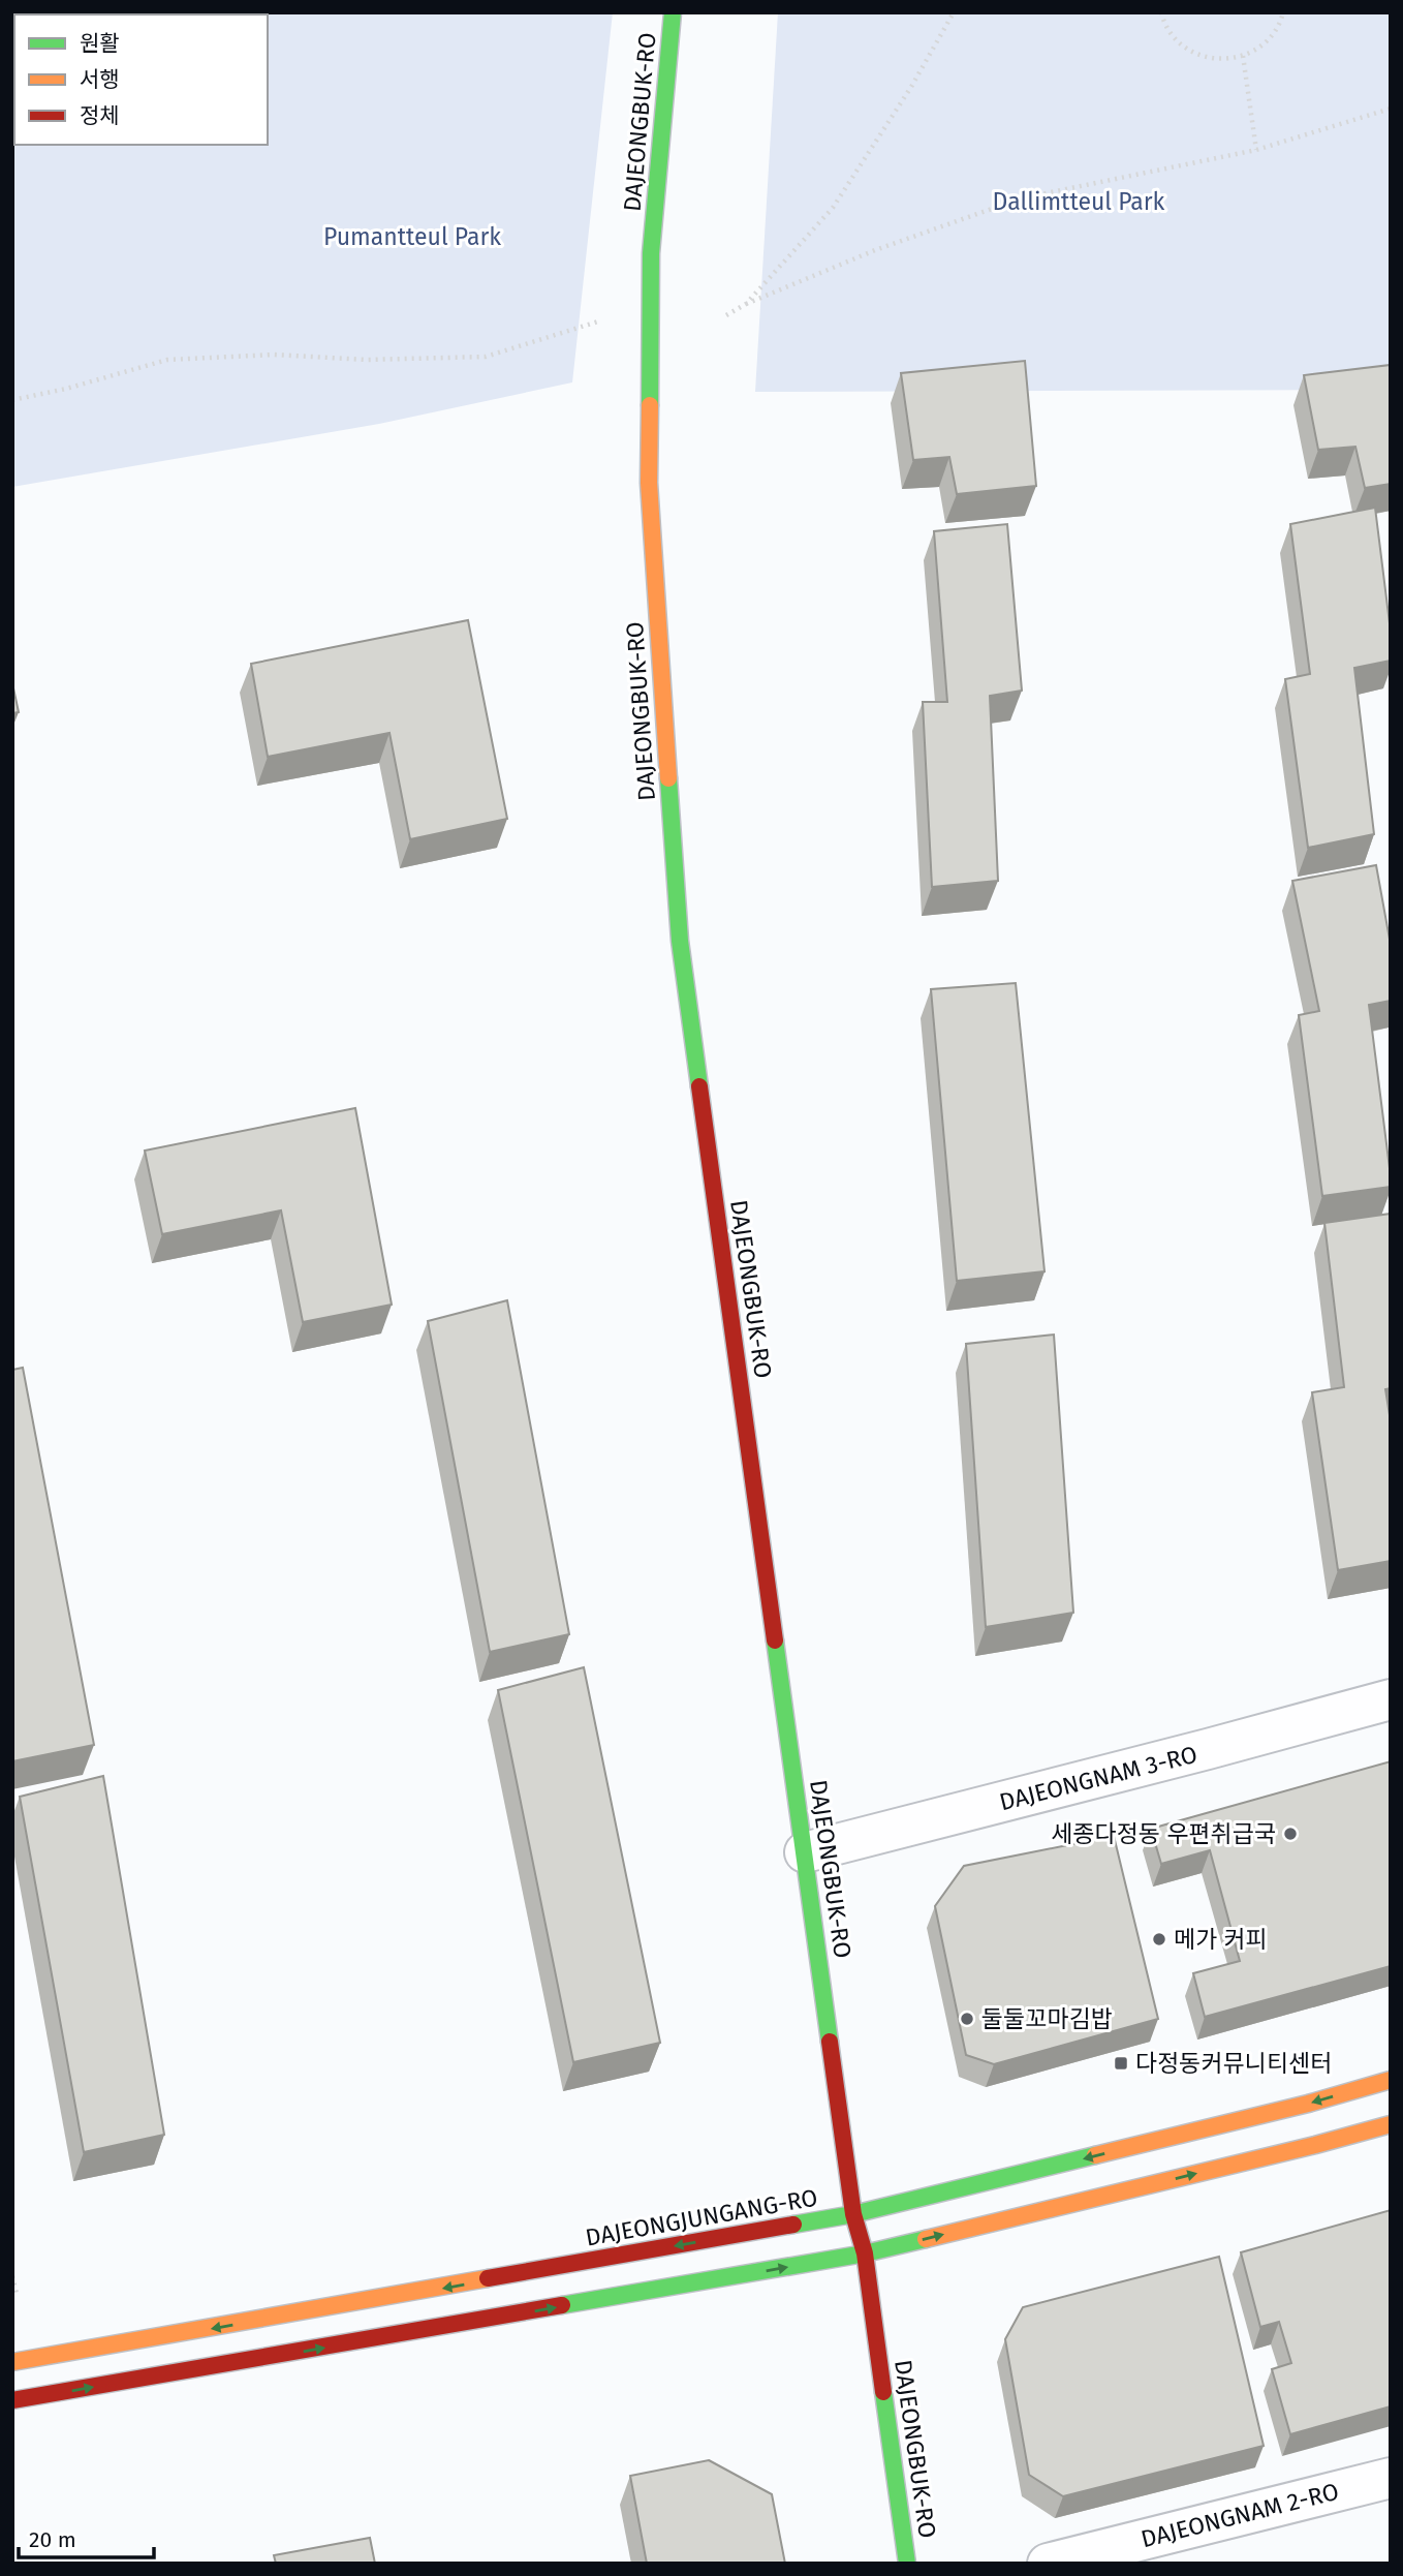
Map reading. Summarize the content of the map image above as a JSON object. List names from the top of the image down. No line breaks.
{"streets":{"street":["DAJEONGBUK-RO","DAJEONGNAM 3-RO","DAJEONGJUNGANG-RO","DAJEONGNAM 2-RO"]},"crossings":[["DAJEONGBUK-RO","DAJEONGNAM 3-RO"],["DAJEONGBUK-RO","DAJEONGJUNGANG-RO"]],"parks":["Dallimtteul Park","Pumantteul Park"],"places":{"other":["세종다정동 우편취급국","메가 커피","둘둘꼬마김밥"],"transit":["다정동커뮤니티센터"]},"legend":["원활","서행","정체"],"scale_bar":"20 m"}
